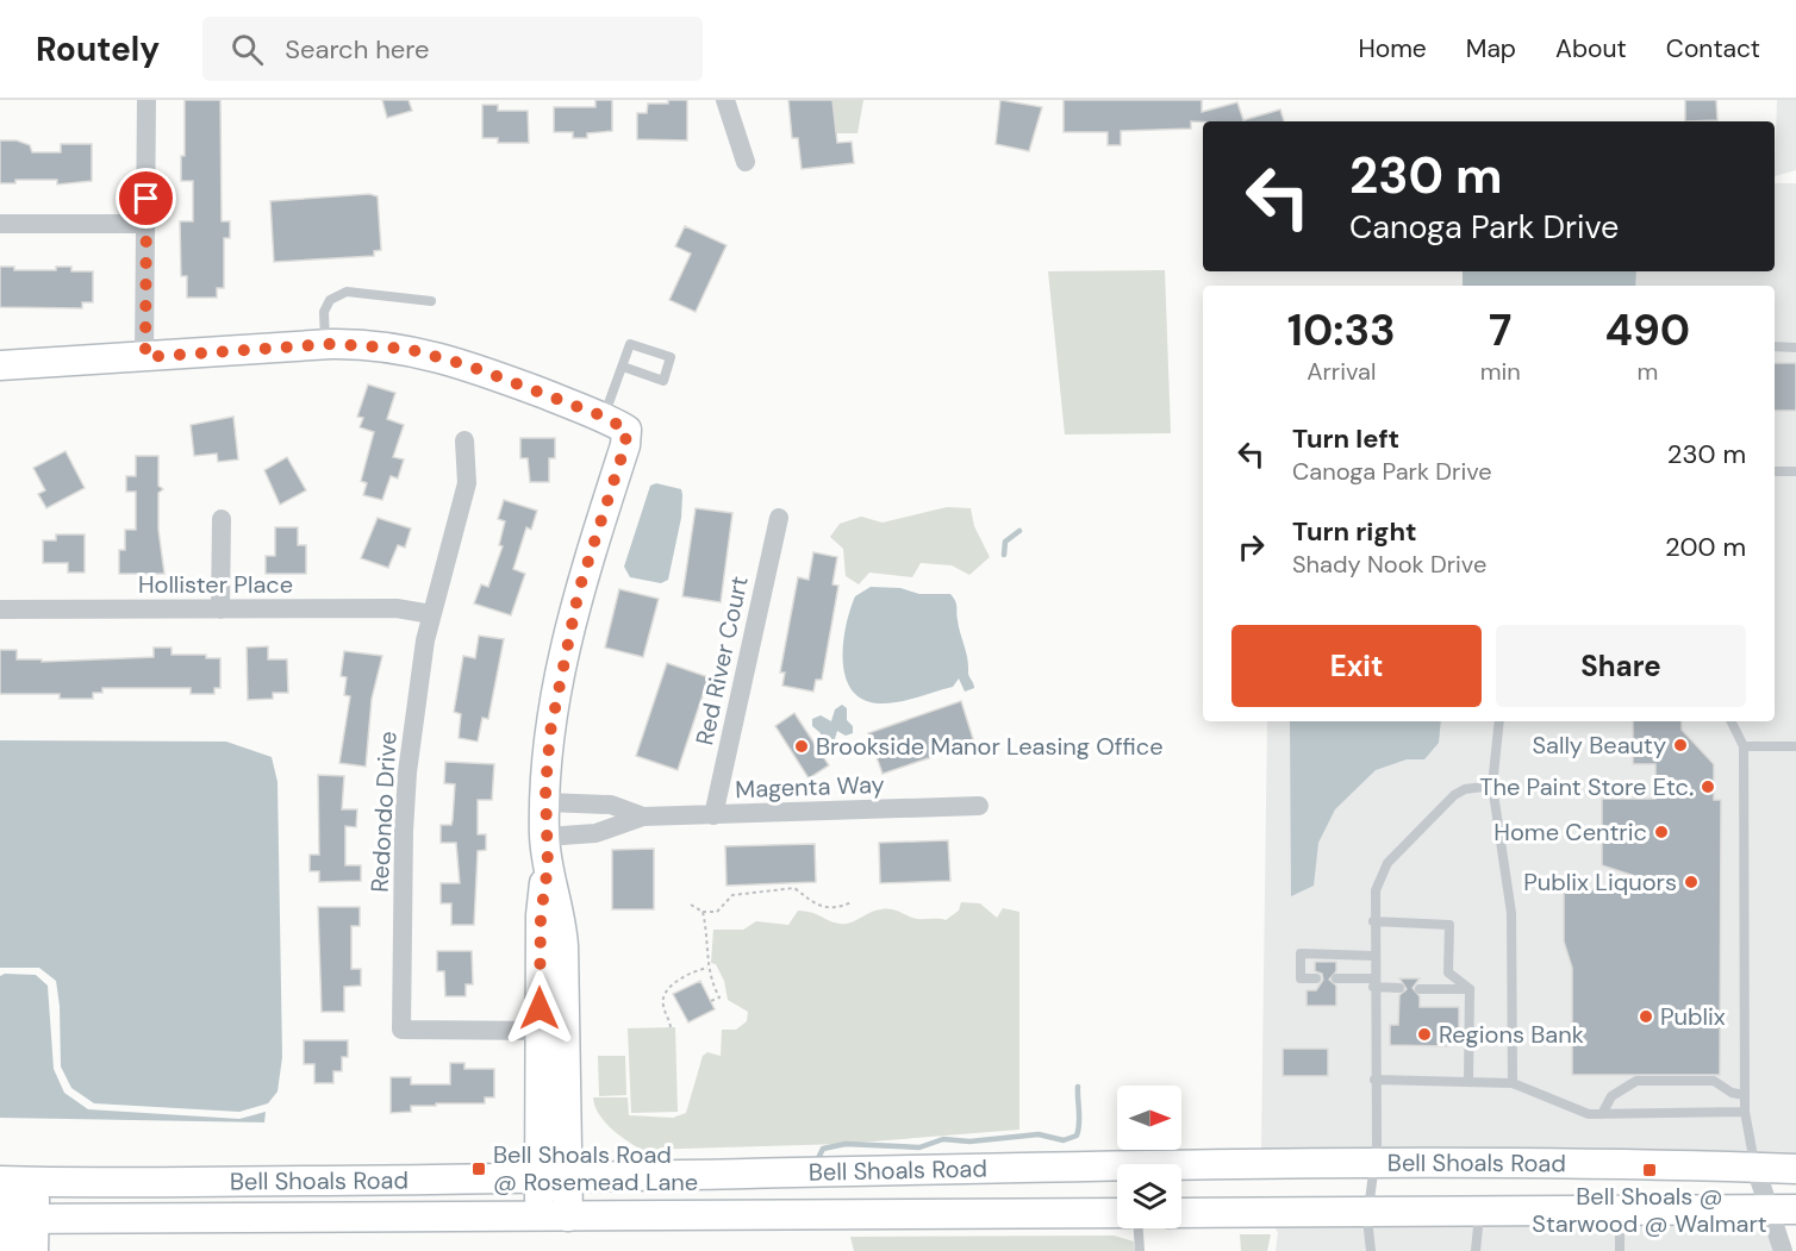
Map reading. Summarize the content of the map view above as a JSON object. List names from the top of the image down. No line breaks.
{"streets":{"main road":["Bell Shoals Road"],"street":["Hollister Place","Red River Court","Magenta Way","Redondo Drive"]},"crossings":[["Hollister Place","Redondo Drive"],["Red River Court","Magenta Way"]],"places":{"other":["Sally Beauty","Brookside Manor Leasing Office","The Paint Store Etc.","Home Centric","Publix Liquors","Publix","Regions Bank"],"transit":["Bell Shoals Road @ Rosemead Lane","Bell Shoals @ Starwood @ Walmart"]},"north":"right","page":{"header":"Routely","search":"Search here","nav":["Home","Map","About","Contact"],"turn":["230 m","Canoga Park Drive"],"eta":["10:33","Arrival","7","min","490","m"],"list":[{"name":"Turn left","note":"Canoga Park Drive","value":"230 m"},{"name":"Turn right","note":"Shady Nook Drive","value":"200 m"}],"buttons":["Exit","Share"]}}
